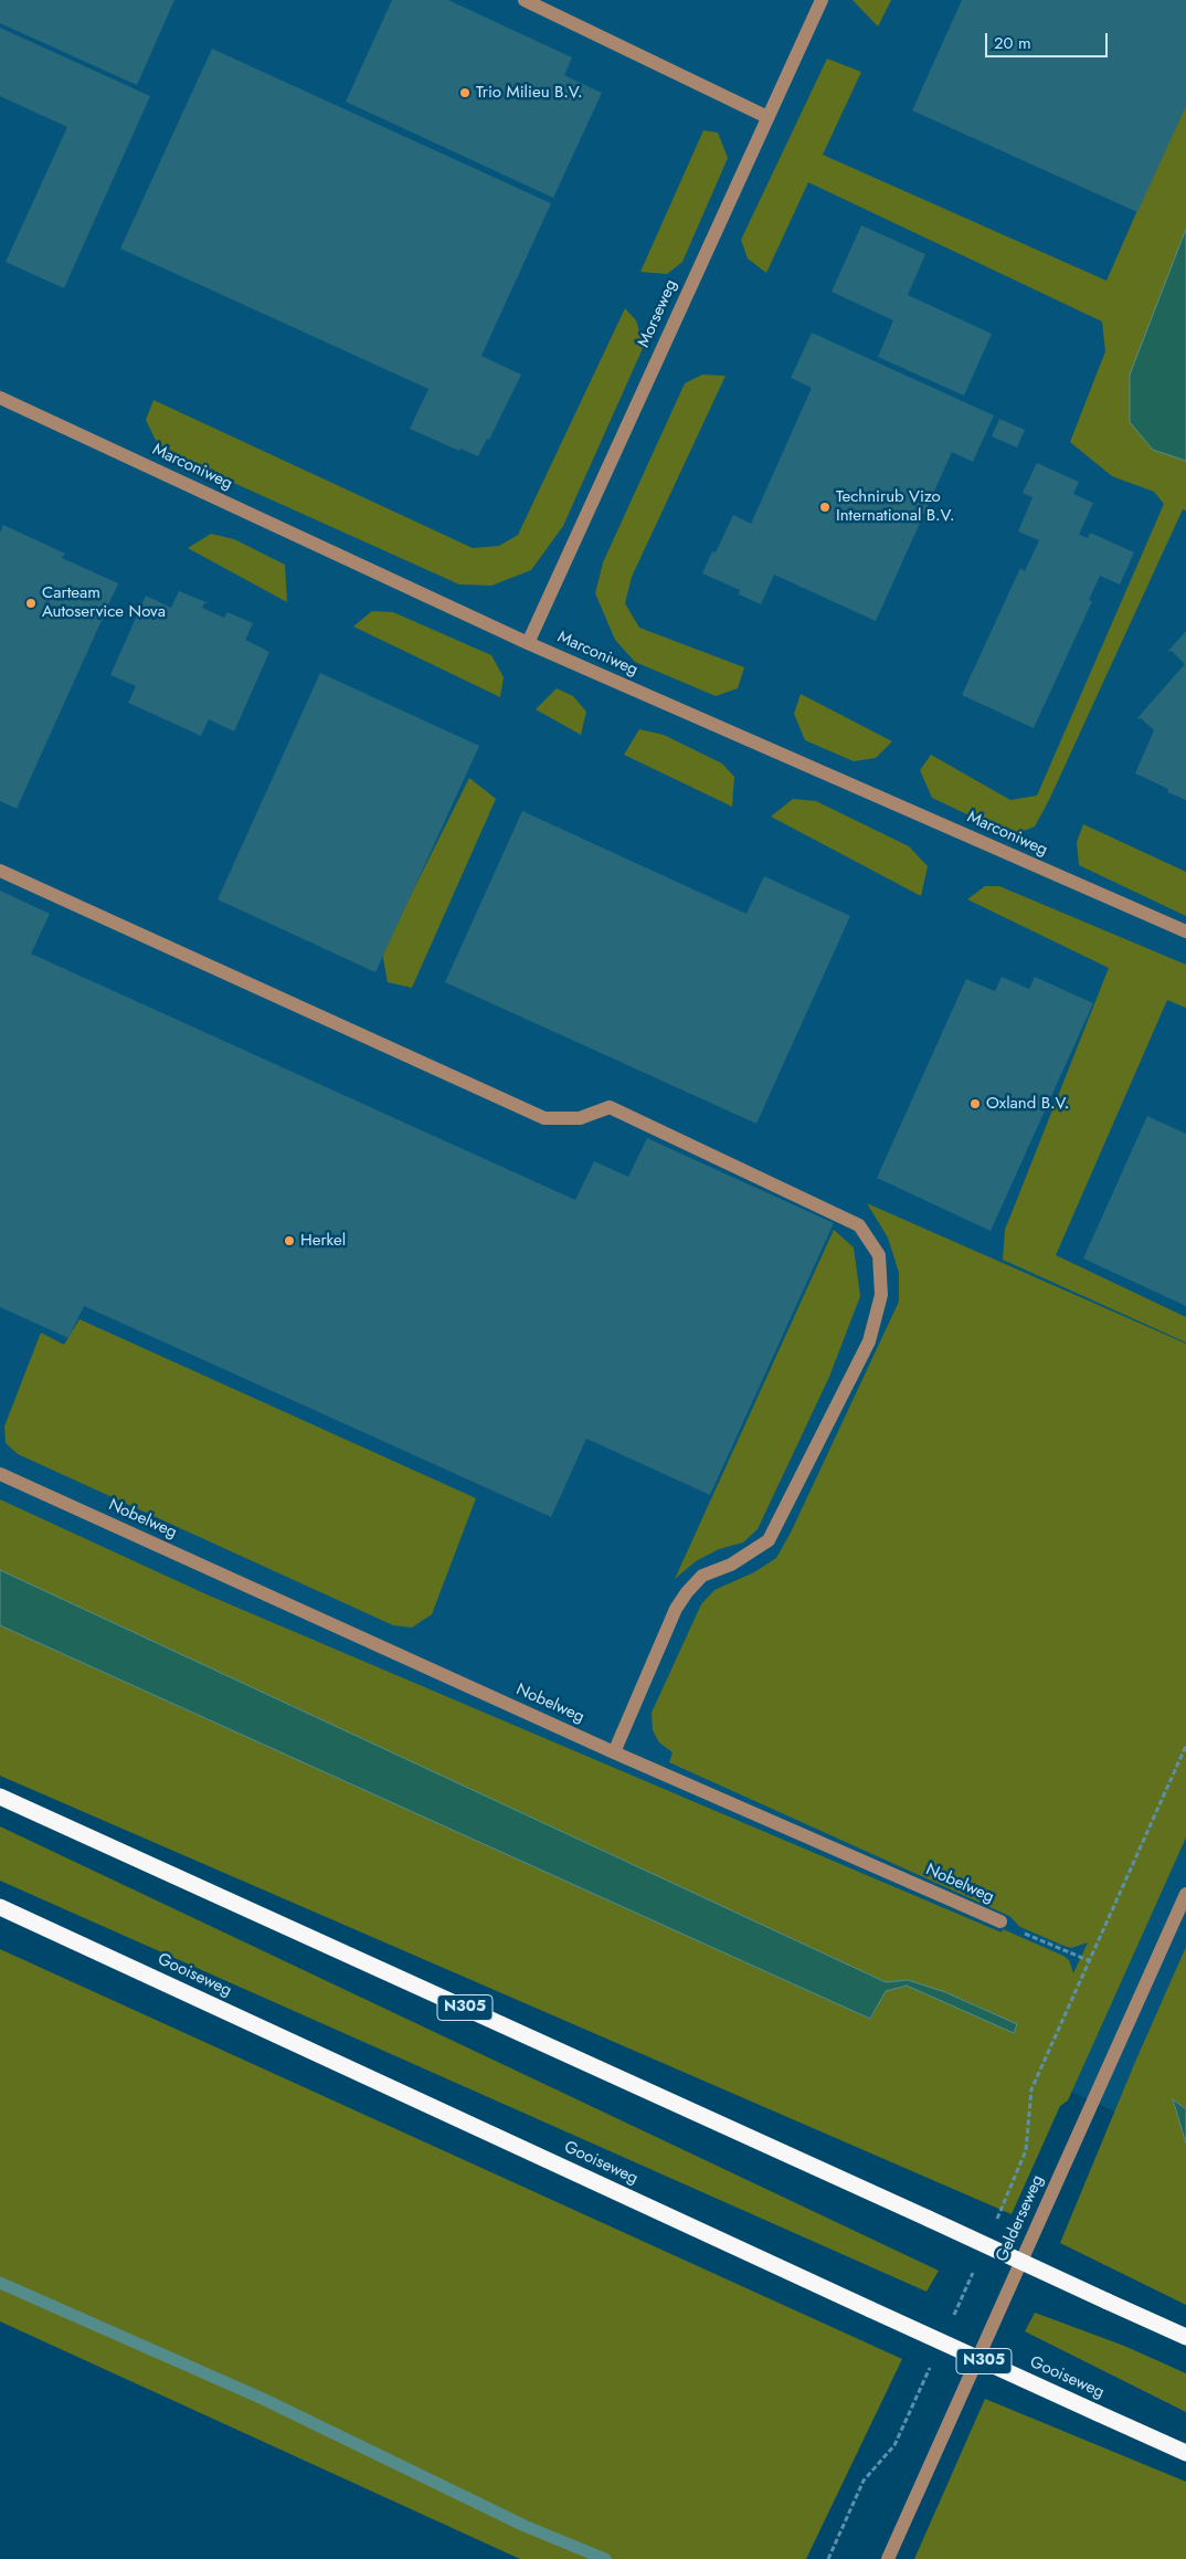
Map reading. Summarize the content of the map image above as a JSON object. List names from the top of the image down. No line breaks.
{"streets":{"highway":["Gooiseweg","N305"],"street":["Morseweg","Marconiweg","Nobelweg","Gelderseweg"]},"crossings":[["Morseweg","Marconiweg"]],"places":["Trio Milieu B.V.","Technirub Vizo International B.V.","Carteam Autoservice Nova","Oxland B.V.","Herkel"],"scale_bar":"20 m"}
